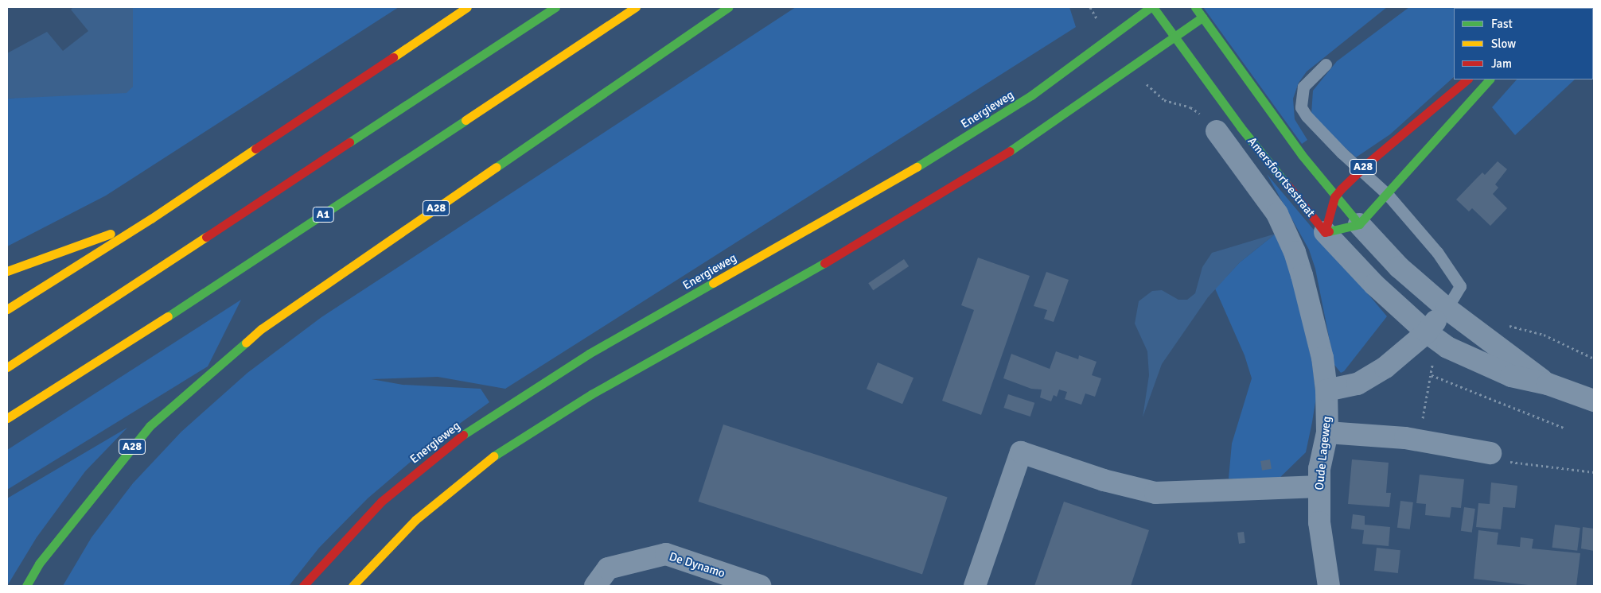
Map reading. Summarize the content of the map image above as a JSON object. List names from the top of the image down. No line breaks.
{"streets":{"main road":["Energieweg","A28","Amersfoortsestraat","A1"],"street":["Oude Lageweg","De Dynamo"]},"crossings":[["Energieweg","Amersfoortsestraat"],["A28","Amersfoortsestraat"],["Amersfoortsestraat","Oude Lageweg"]],"legend":["Fast","Slow","Jam"]}
